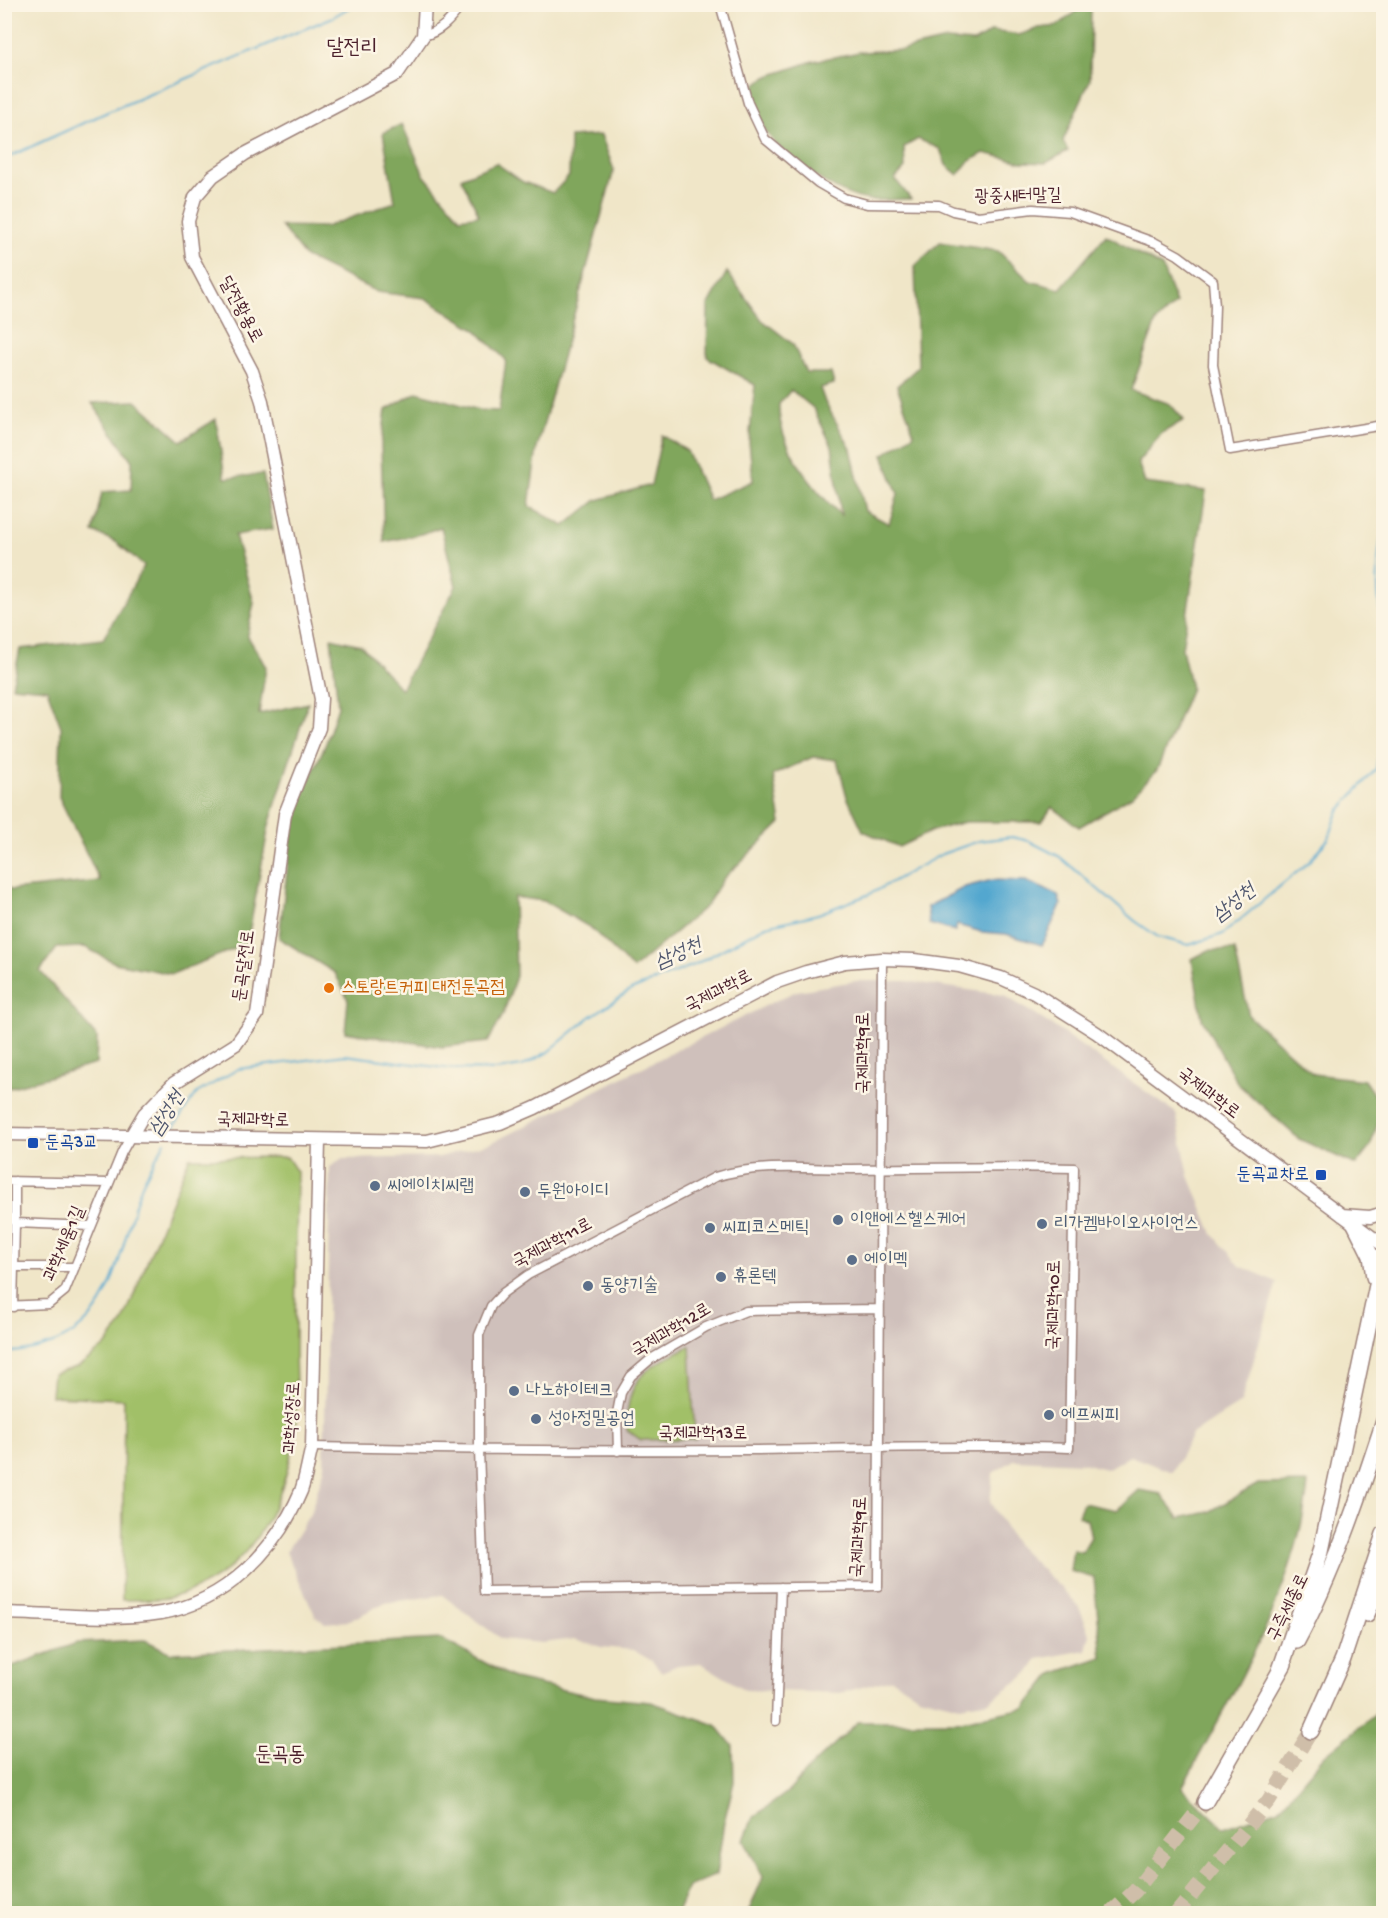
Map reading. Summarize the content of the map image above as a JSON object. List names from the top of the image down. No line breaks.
{"streets":{"highway":["구즉세종로"],"street":["광중새터말길","달전황용로","둔곡달전로","국제과학로","국제과학9로","과학세움1길","국제과학11로","국제과학10로","국제과학12로","과학성장로","국제과학13로"]},"crossings":[["달전황용로","둔곡달전로"],["둔곡달전로","국제과학로"],["둔곡달전로","과학세움1길"],["국제과학로","국제과학9로"],["국제과학로","과학세움1길"],["국제과학로","과학성장로"],["국제과학9로","국제과학11로"],["국제과학9로","국제과학10로"],["국제과학9로","국제과학12로"],["국제과학9로","국제과학13로"],["국제과학11로","국제과학10로"],["국제과학11로","국제과학13로"],["국제과학10로","국제과학13로"],["국제과학12로","국제과학13로"],["과학성장로","국제과학13로"]],"districts":["달전리","둔곡동"],"water":["삼성천"],"places":{"other":["스토랑트커피 대전둔곡점","씨에이치씨랩","두원아이디","이앤에스헬스케어","리가켐바이오사이언스","씨피코스메틱","에이멕","휴론텍","동양기술","나노하이테크","에프씨피","성아정밀공업"],"transit":["둔곡3교","둔곡교차로"]}}
